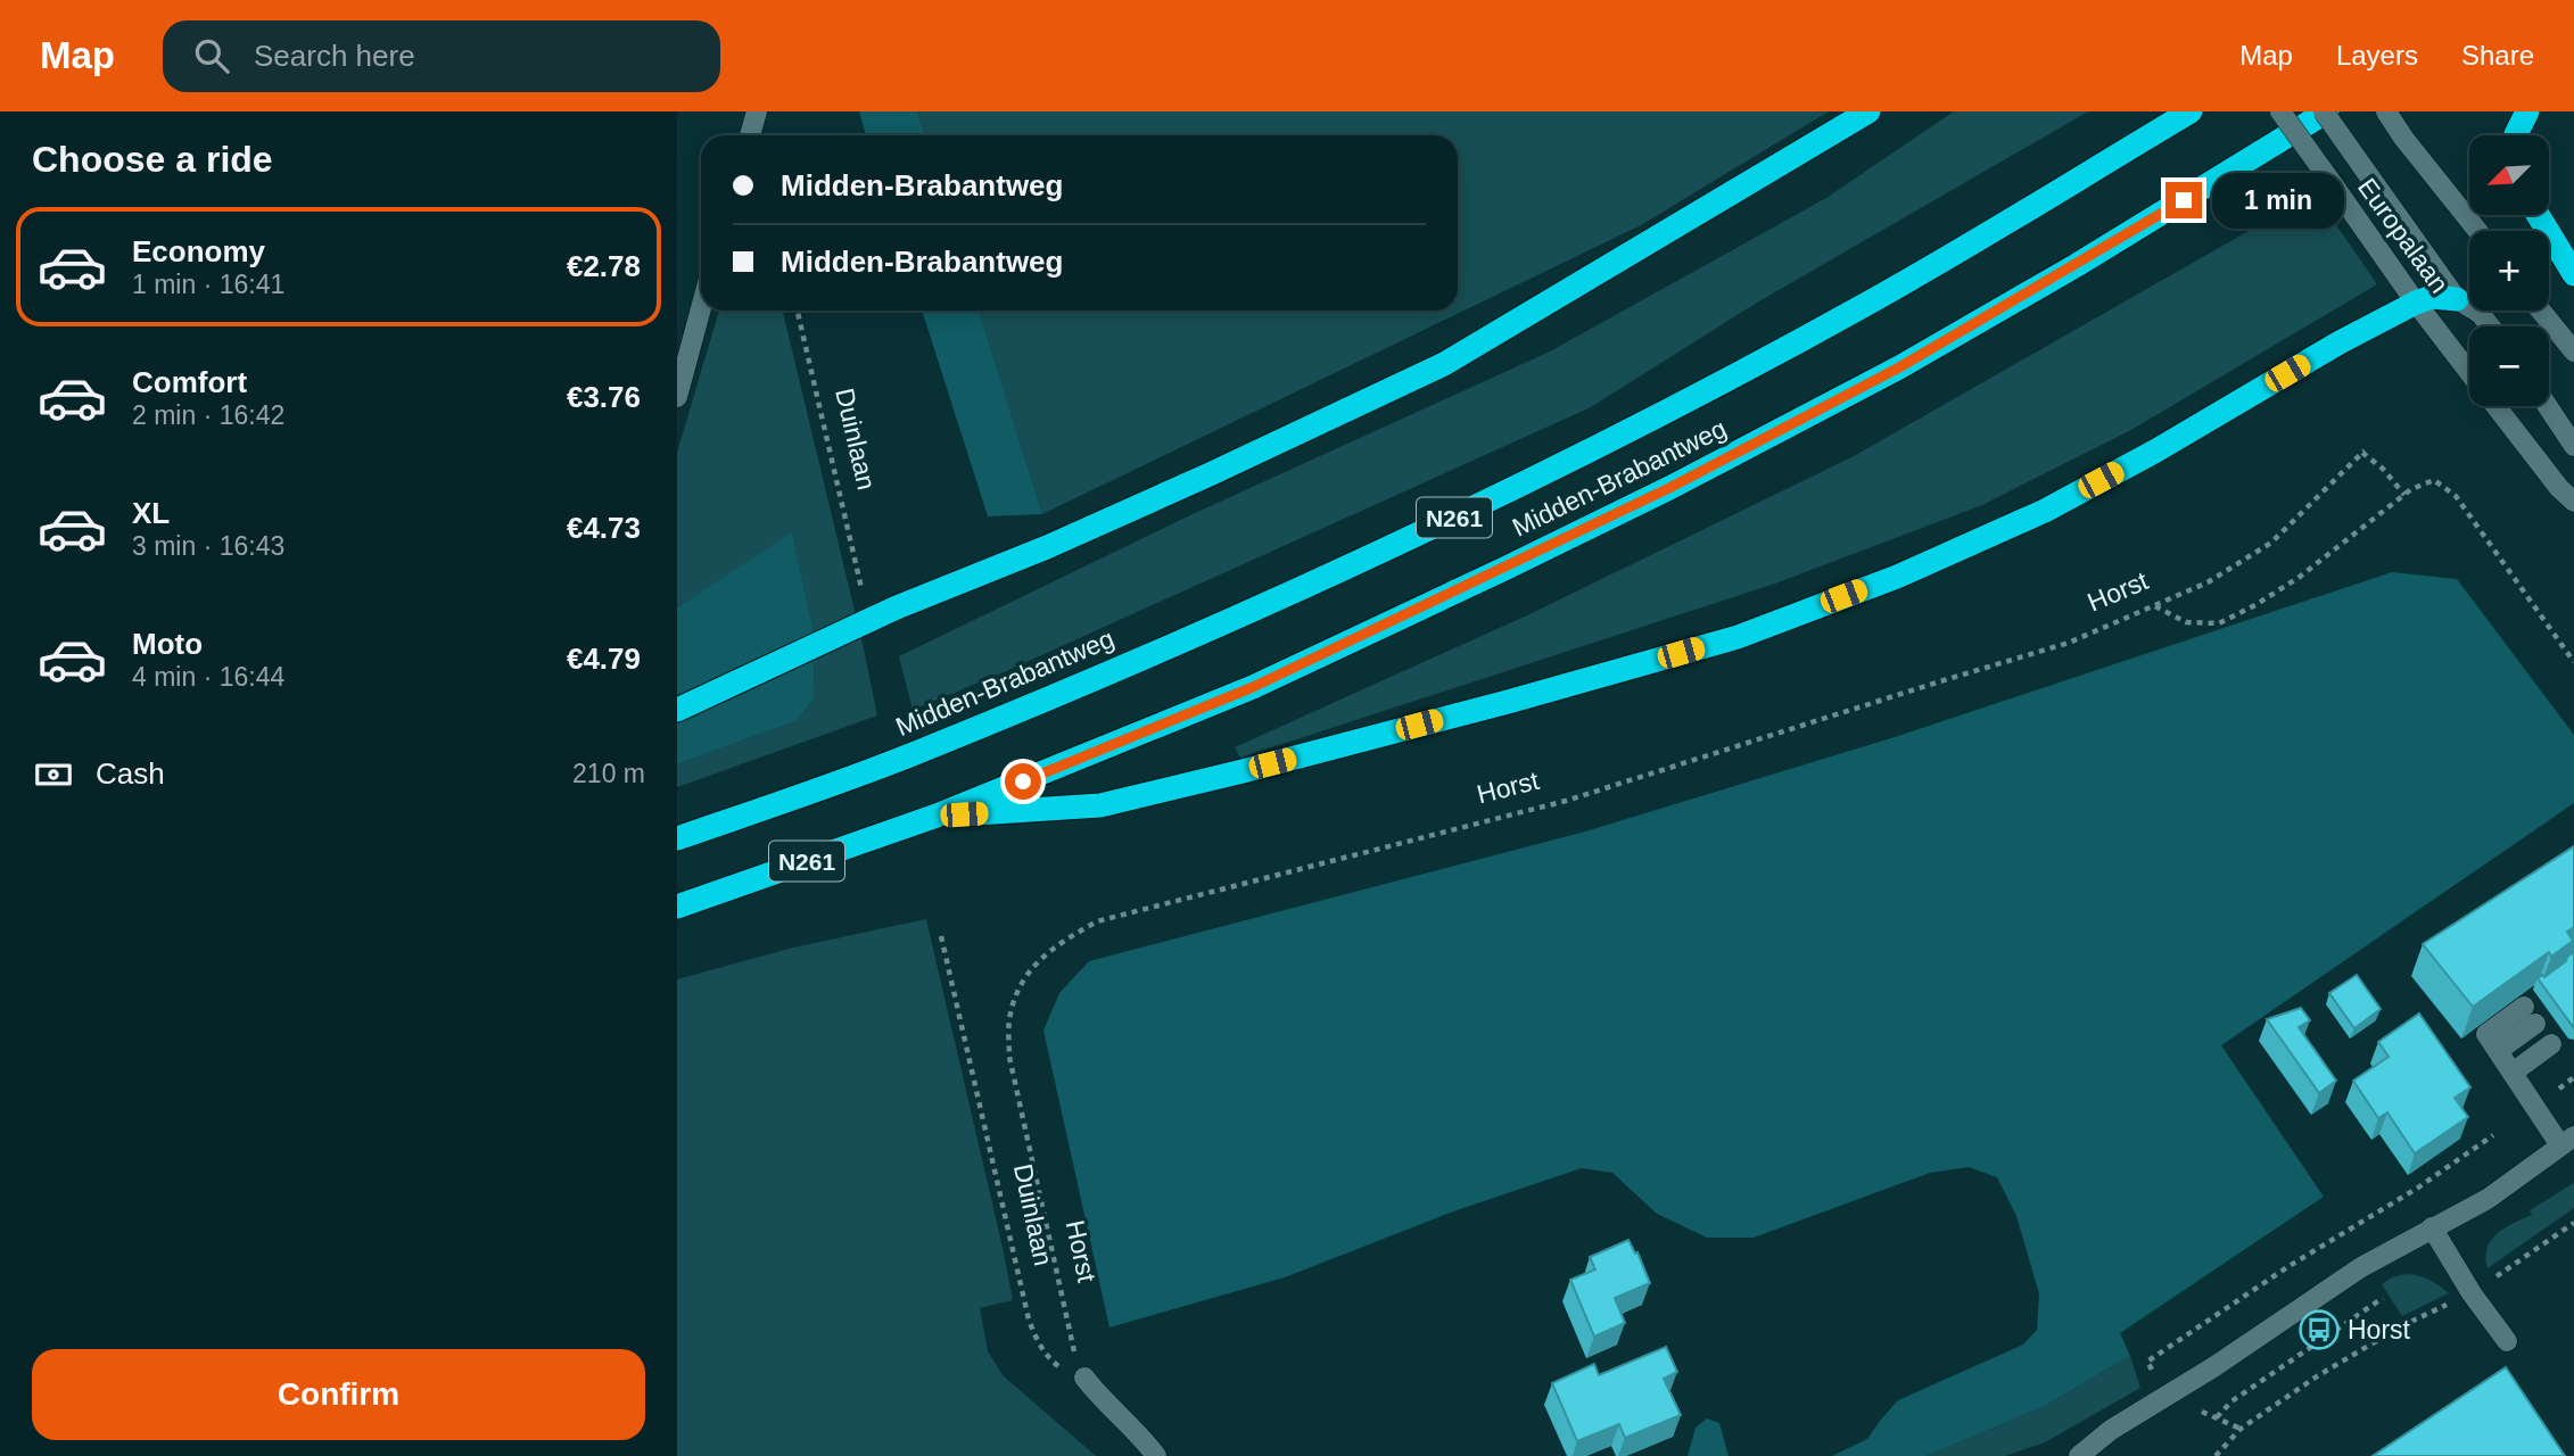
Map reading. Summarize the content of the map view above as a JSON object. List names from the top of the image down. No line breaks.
{"streets":{"highway":["Midden-Brabantweg","N261"],"main road":["Europalaan"],"path":["Duinlaan","Horst"]},"crossings":[["Europalaan","Midden-Brabantweg"],["Europalaan","N261"],["Duinlaan","Horst"],["Midden-Brabantweg","N261"]],"places":{"bus stop":["Horst"]},"north":"bottom left","page":{"header":"Map","search":"Search here","nav":["Map","Layers","Share"],"heading":"Choose a ride","map_buttons":["+","−"],"banner":["Midden-Brabantweg","Midden-Brabantweg"],"bubble":"1 min","list":[{"name":"Economy","note":"1 min · 16:41","value":"€2.78"},{"name":"Comfort","note":"2 min · 16:42","value":"€3.76"},{"name":"XL","note":"3 min · 16:43","value":"€4.73"},{"name":"Moto","note":"4 min · 16:44","value":"€4.79"}],"pay":["Cash","210 m"],"buttons":"Confirm"}}
